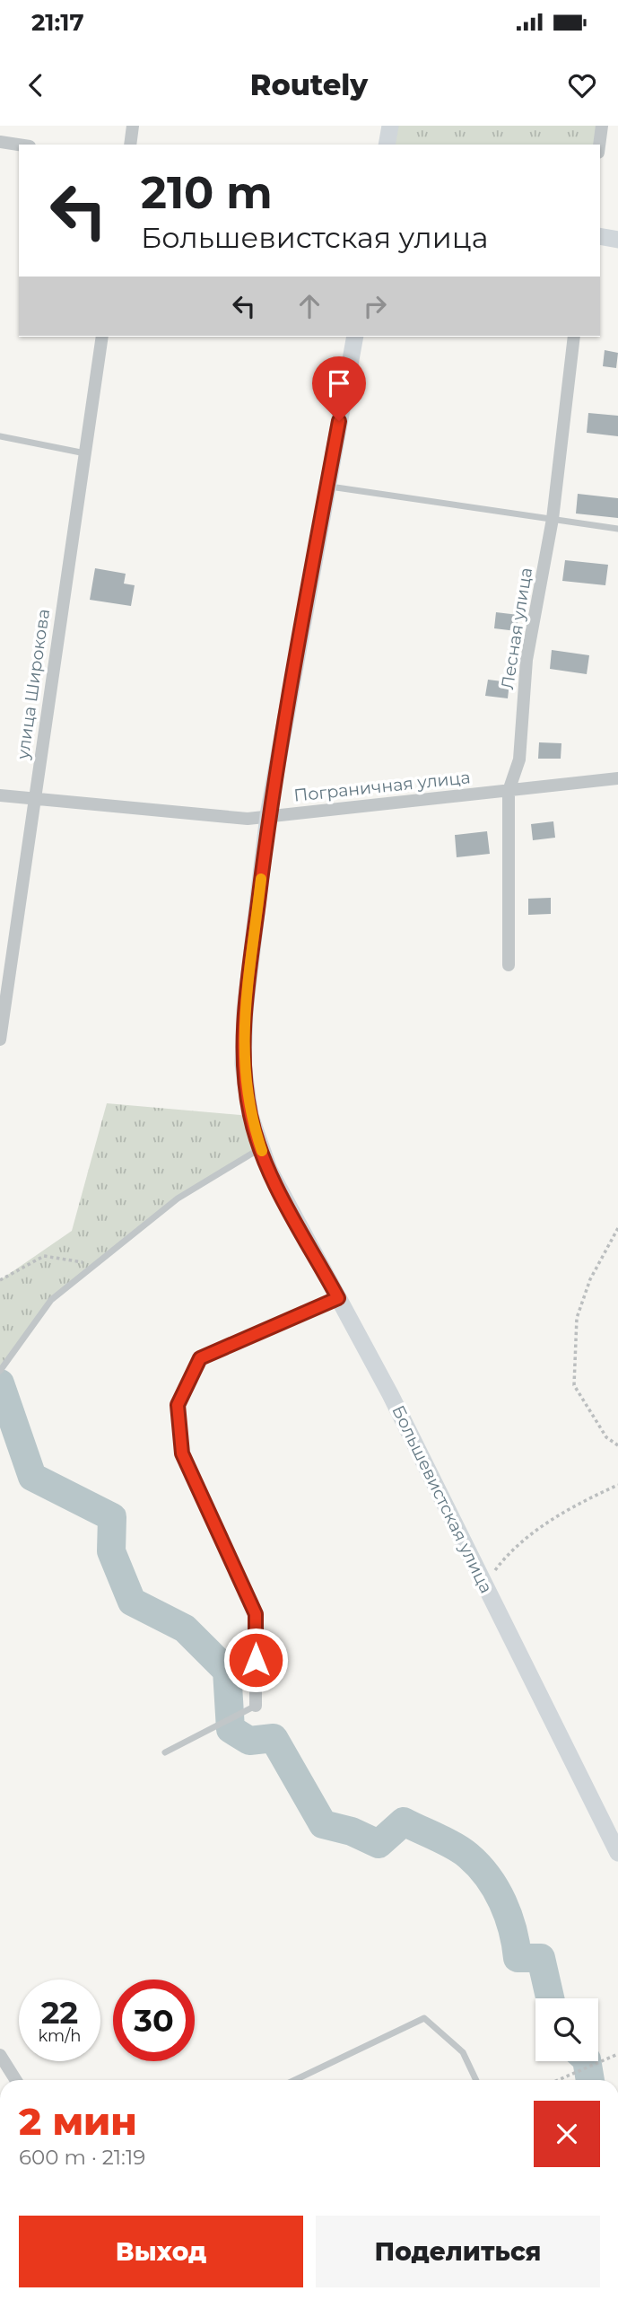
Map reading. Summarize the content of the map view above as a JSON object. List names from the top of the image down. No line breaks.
{"streets":{"street":["Лесная улица","улица Широкова","Пограничная улица","Большевистская улица"]},"crossings":[["Лесная улица","Пограничная улица"],["улица Широкова","Пограничная улица"],["Пограничная улица","Большевистская улица"]],"page":{"status":"21:17","header":"Routely","turn":["210 m","Большевистская улица"],"speed":"22 km/h","limit":"30","heading":["2 мин","600 m · 21:19"],"buttons":["Выход","Поделиться"]}}
